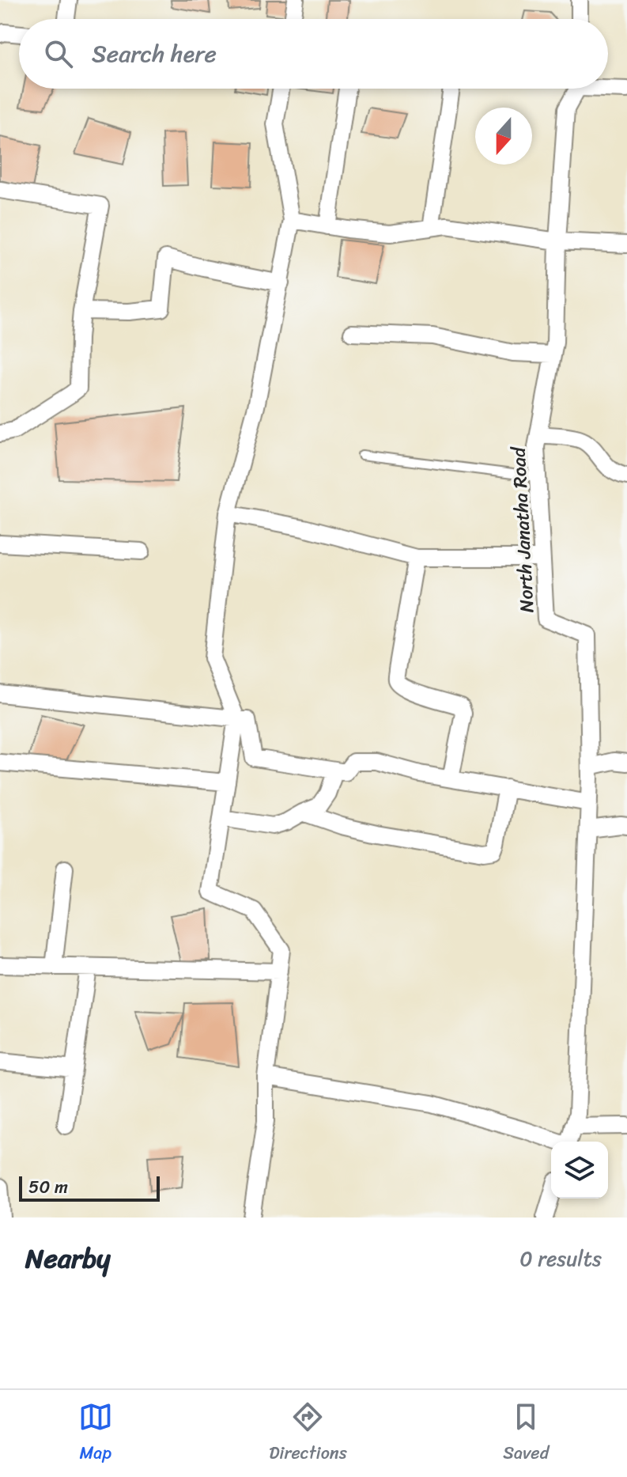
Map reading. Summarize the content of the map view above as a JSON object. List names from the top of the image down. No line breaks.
{"streets":{"street":["North Janatha Road"]},"scale_bar":"50 m","north":"bottom","page":{"search":"Search here","scale":"50 m","heading":["Nearby","0 results"],"nav":["Map","Directions","Saved"]}}
